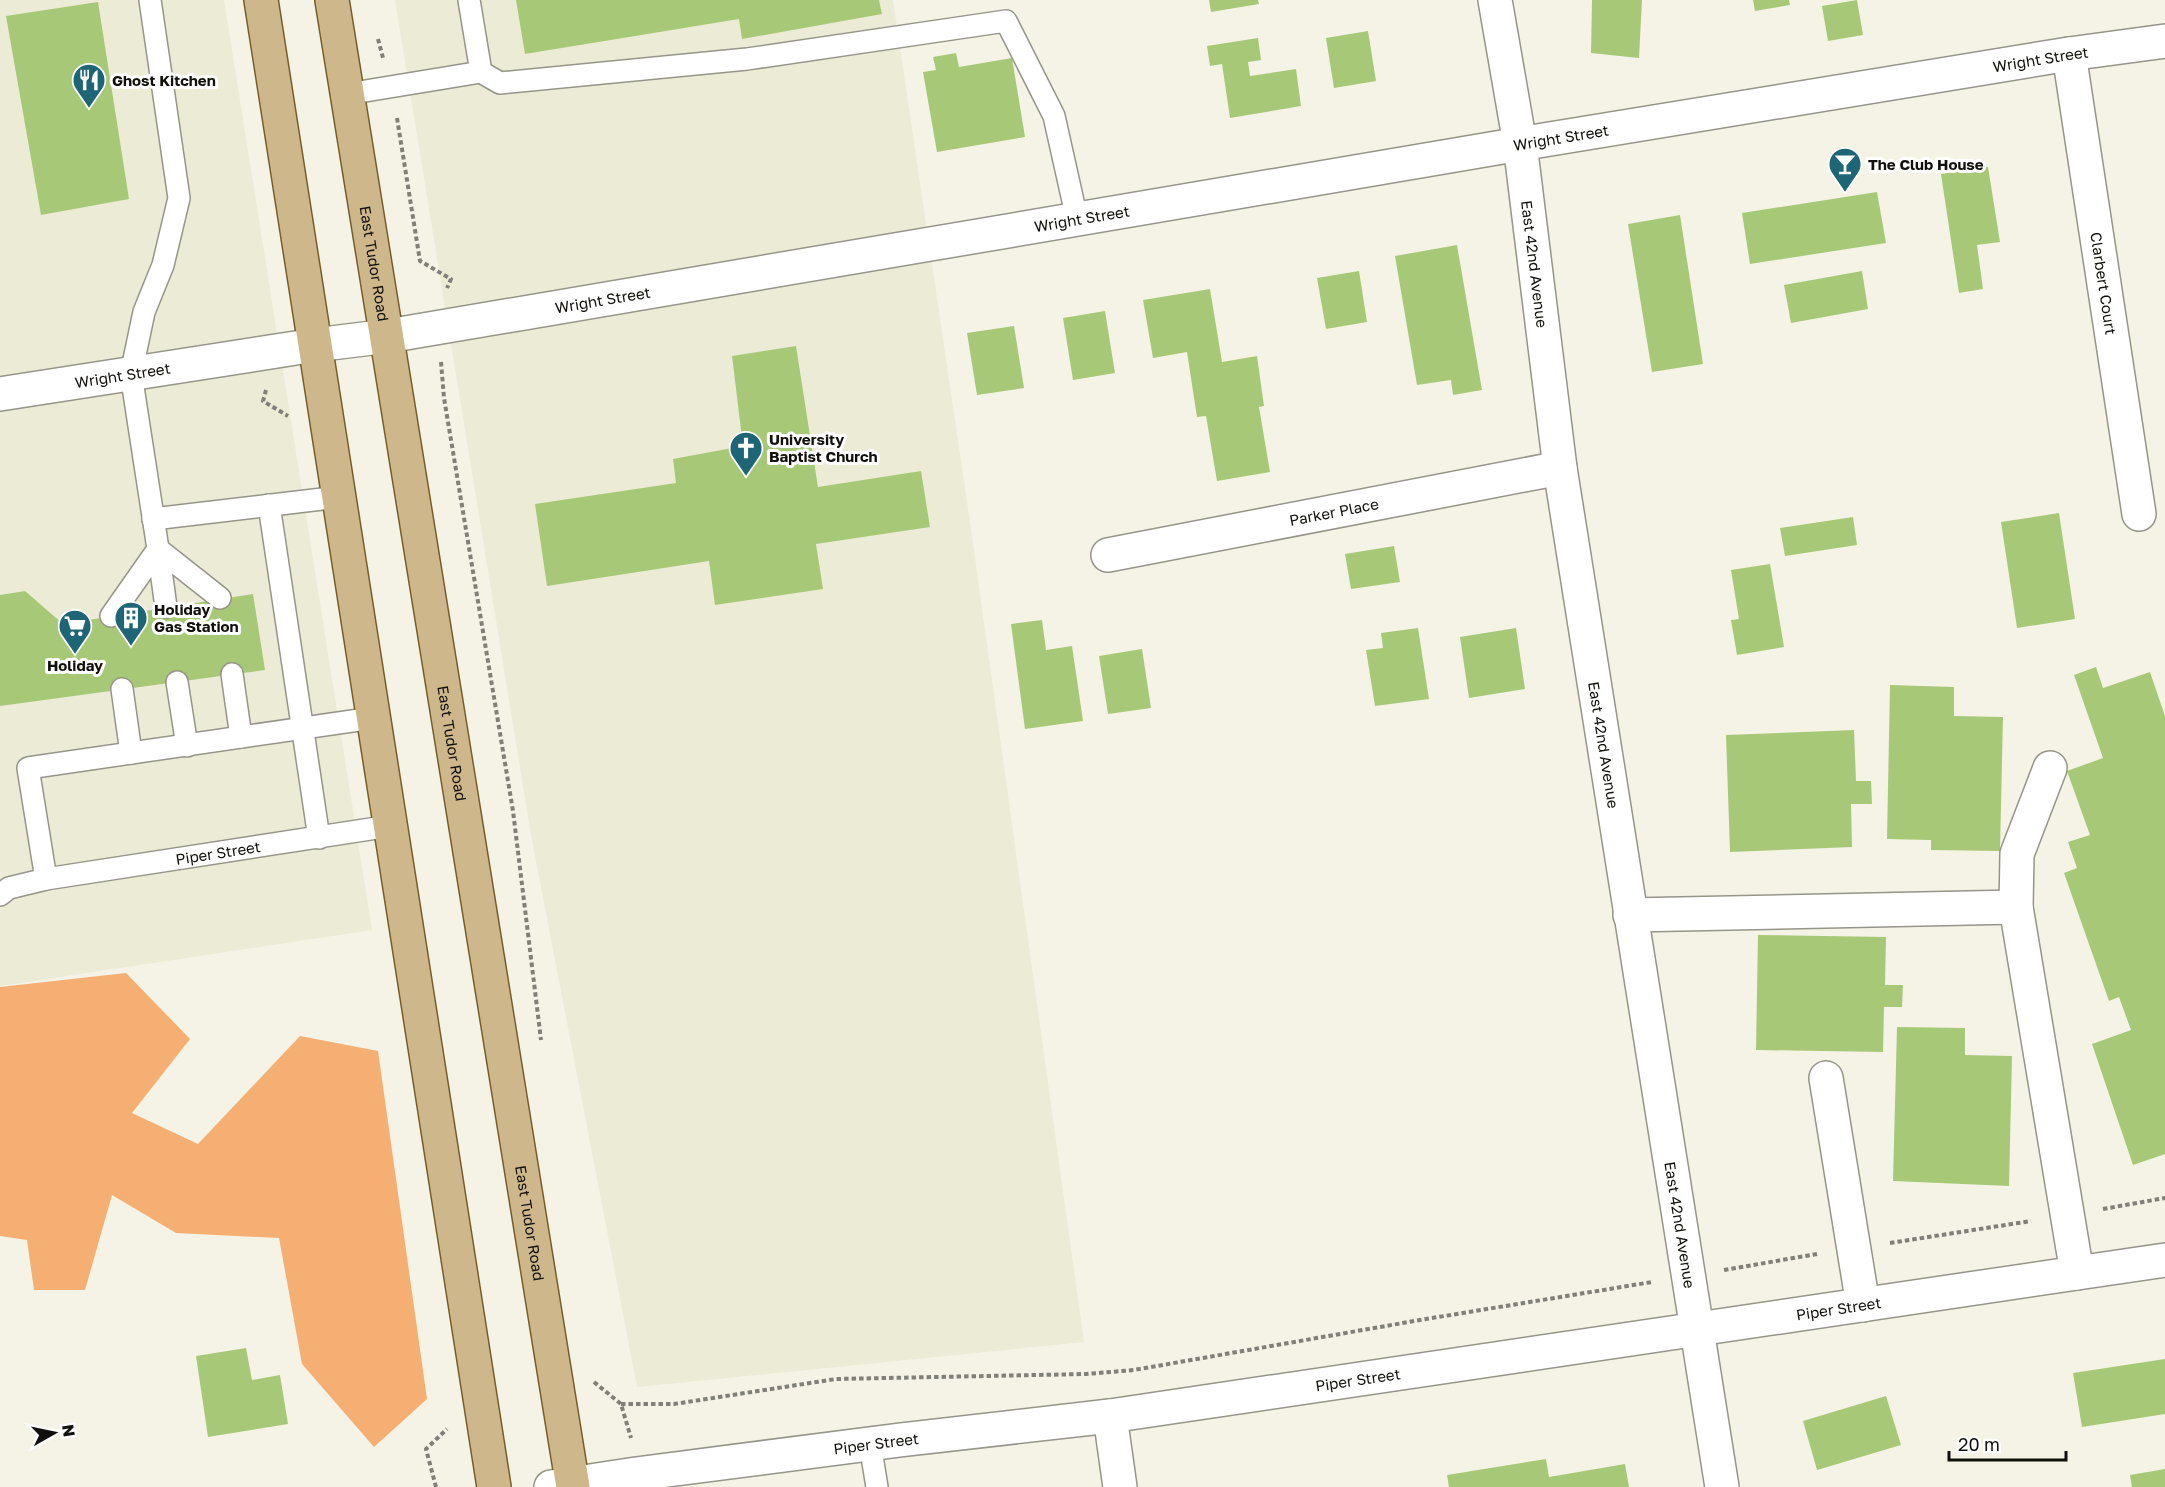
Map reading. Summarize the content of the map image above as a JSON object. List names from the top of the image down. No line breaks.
{"streets":{"main road":["East Tudor Road"],"street":["Wright Street","East 42nd Avenue","Clarbert Court","Parker Place","Piper Street"]},"crossings":[["Wright Street","East 42nd Avenue"],["Wright Street","East Tudor Road"],["Wright Street","Clarbert Court"],["East 42nd Avenue","Parker Place"],["East 42nd Avenue","Piper Street"],["East Tudor Road","Piper Street"]],"places":{"restaurant":["Ghost Kitchen"],"bar":["The Club House"],"church":["University Baptist Church"],"building":["Holiday Gas Station"],"supermarket":["Holiday"]},"scale_bar":"20 m","north":"right"}
